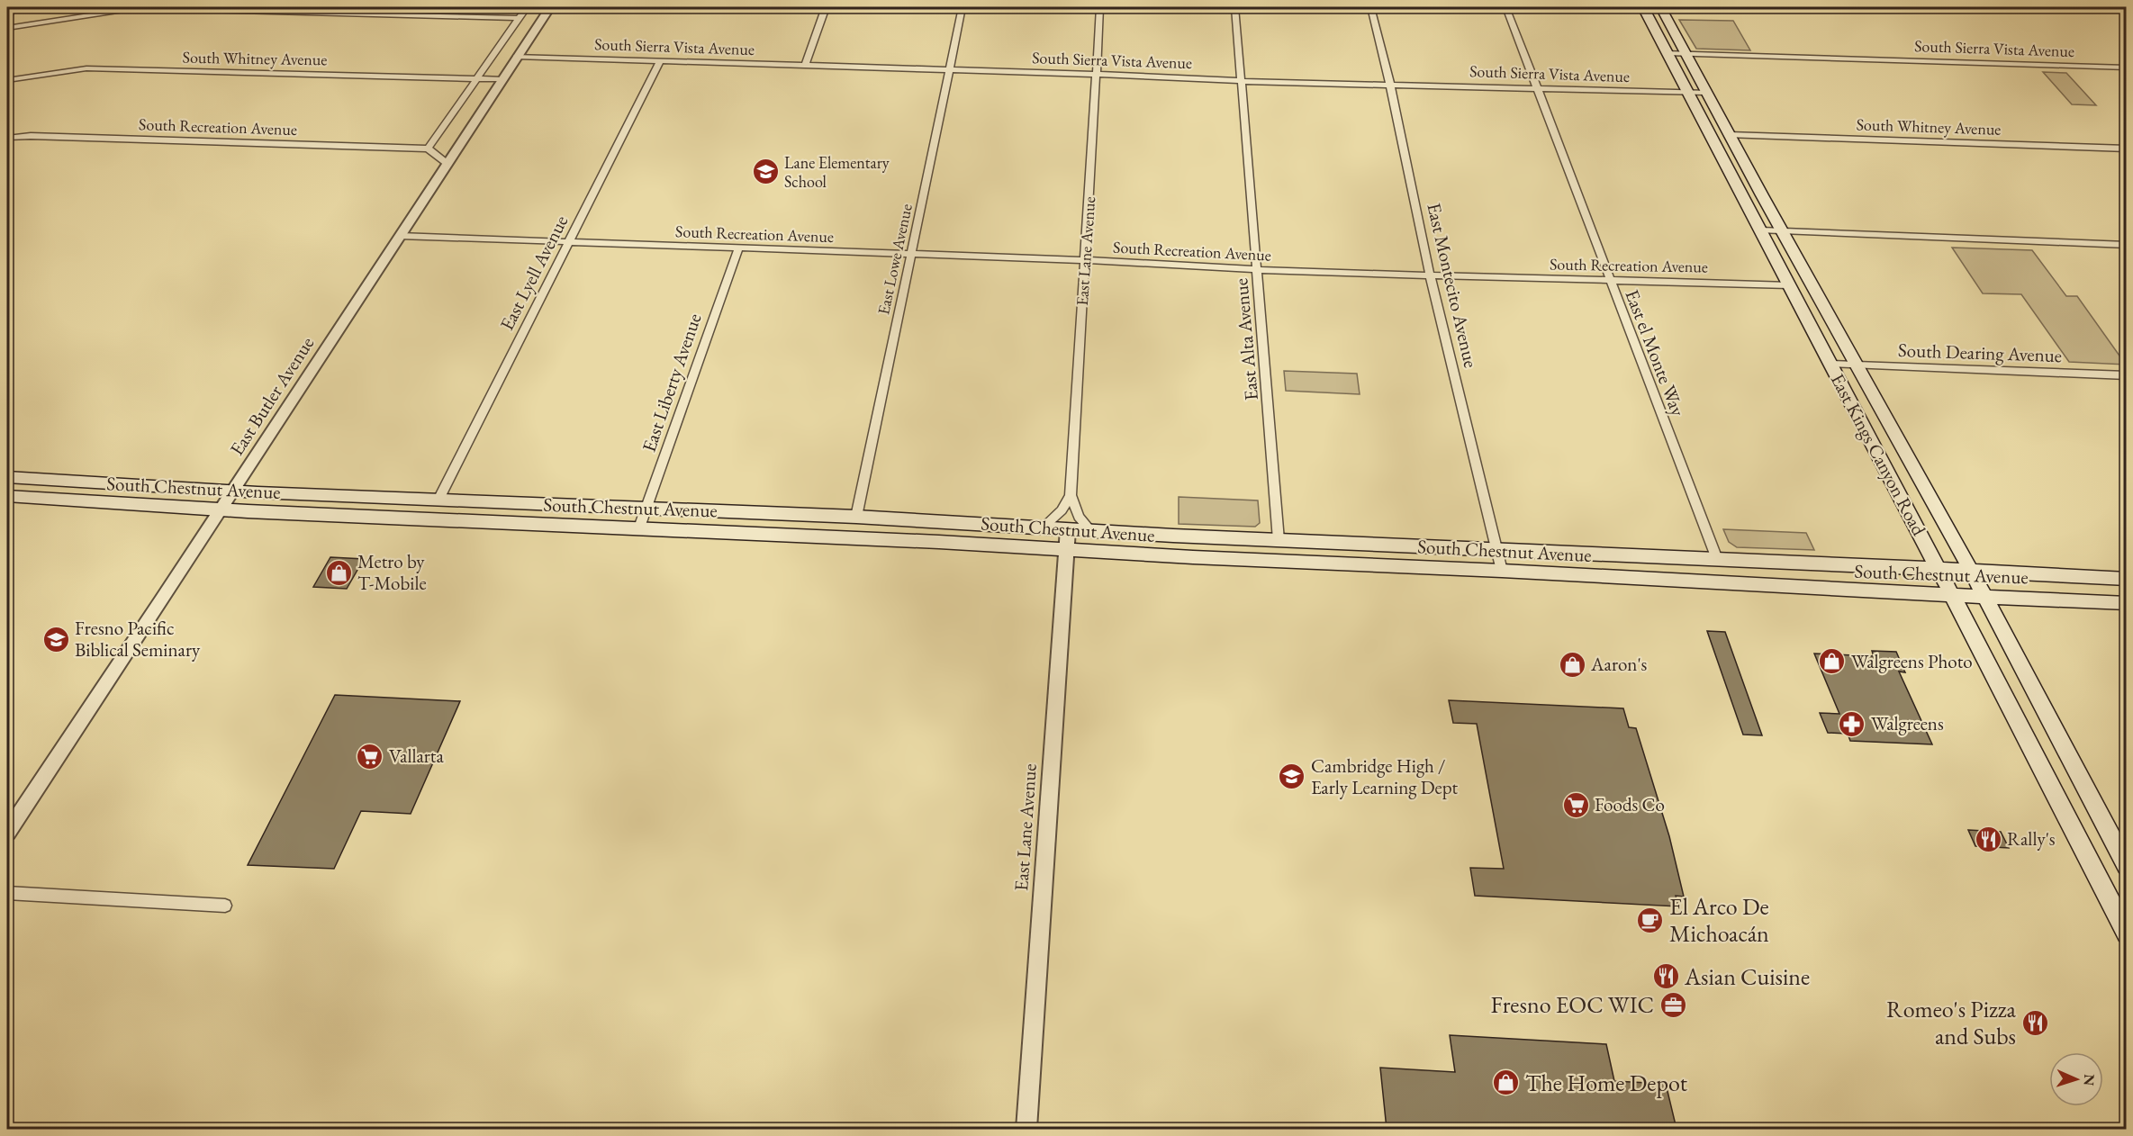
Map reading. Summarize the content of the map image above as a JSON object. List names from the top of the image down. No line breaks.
{"streets":{"main road":["East Kings Canyon Road","South Chestnut Avenue"],"street":["South Sierra Vista Avenue","South Whitney Avenue","South Recreation Avenue","East Lane Avenue","East Lowe Avenue","East Lyell Avenue","East Montecito Avenue","East Alta Avenue","East el Monte Way","South Dearing Avenue","East Liberty Avenue","East Butler Avenue"]},"crossings":[["South Sierra Vista Avenue","East Lane Avenue"],["South Sierra Vista Avenue","East Lowe Avenue"],["South Sierra Vista Avenue","East Lyell Avenue"],["South Sierra Vista Avenue","East Montecito Avenue"],["South Sierra Vista Avenue","East Alta Avenue"],["South Sierra Vista Avenue","East el Monte Way"],["South Sierra Vista Avenue","East Butler Avenue"],["South Sierra Vista Avenue","East Kings Canyon Road"],["South Whitney Avenue","East Butler Avenue"],["South Whitney Avenue","East Kings Canyon Road"],["South Recreation Avenue","East Lane Avenue"],["South Recreation Avenue","East Lowe Avenue"],["South Recreation Avenue","East Lyell Avenue"],["South Recreation Avenue","East Montecito Avenue"],["South Recreation Avenue","East Alta Avenue"],["South Recreation Avenue","East el Monte Way"],["South Recreation Avenue","East Liberty Avenue"],["South Recreation Avenue","East Butler Avenue"],["South Recreation Avenue","East Kings Canyon Road"],["East Lane Avenue","South Chestnut Avenue"],["East Lowe Avenue","South Chestnut Avenue"],["East Lyell Avenue","South Chestnut Avenue"],["East Montecito Avenue","South Chestnut Avenue"],["East Alta Avenue","South Chestnut Avenue"],["East el Monte Way","South Chestnut Avenue"],["South Dearing Avenue","East Kings Canyon Road"],["East Liberty Avenue","South Chestnut Avenue"],["East Butler Avenue","South Chestnut Avenue"],["East Kings Canyon Road","South Chestnut Avenue"]],"places":{"school or university":["Lane Elementary School","Fresno Pacific Biblical Seminary","Cambridge High / Early Learning Dept"],"shop":["Metro by T-Mobile","Walgreens Photo","Aaron's","The Home Depot"],"pharmacy":["Walgreens"],"supermarket":["Vallarta","Foods Co"],"restaurant":["Rally's","Asian Cuisine","Romeo's Pizza and Subs"],"cafe":["El Arco De Michoacán"],"office":["Fresno EOC WIC"]},"north":"right"}
